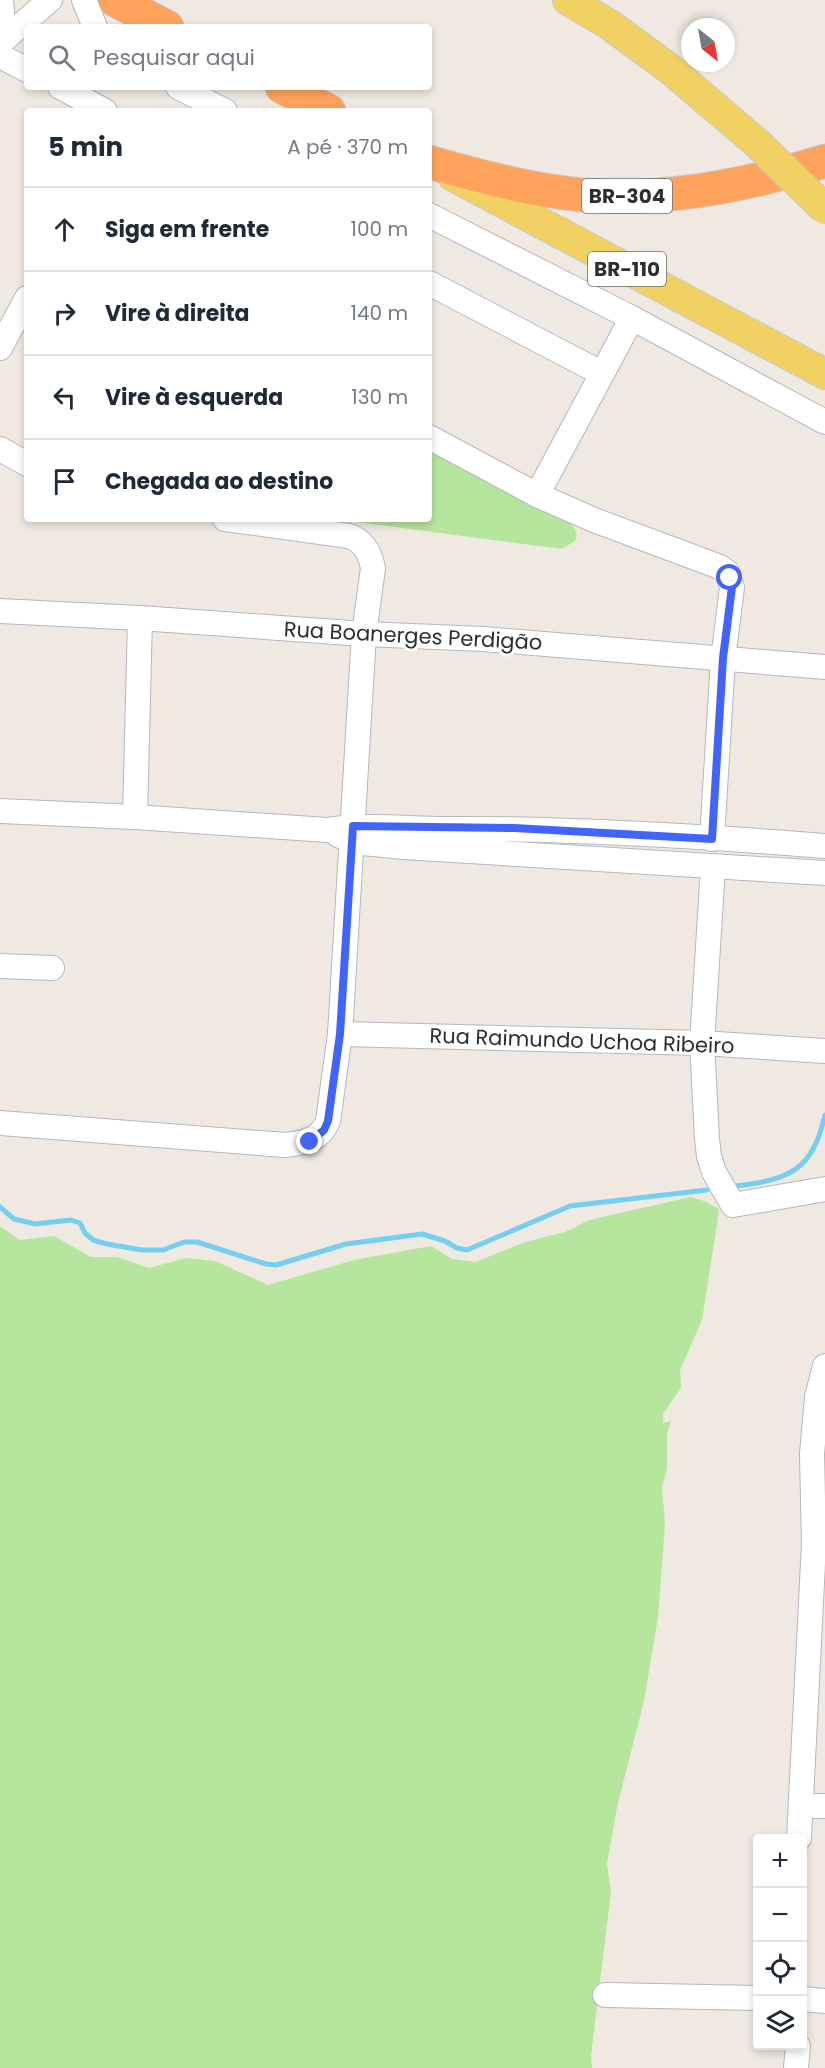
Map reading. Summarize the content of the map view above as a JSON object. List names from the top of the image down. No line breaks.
{"streets":{"highway":["BR-304"],"main road":["BR-110"],"street":["Rua Boanerges Perdigão","Rua Raimundo Uchoa Ribeiro"]},"north":"bottom right","page":{"search":"Pesquisar aqui","heading":["5 min","A pé · 370 m"],"list":[["Siga em frente","100 m"],["Vire à direita","140 m"],["Vire à esquerda","130 m"],"Chegada ao destino"],"map_buttons":["+","−"]}}
